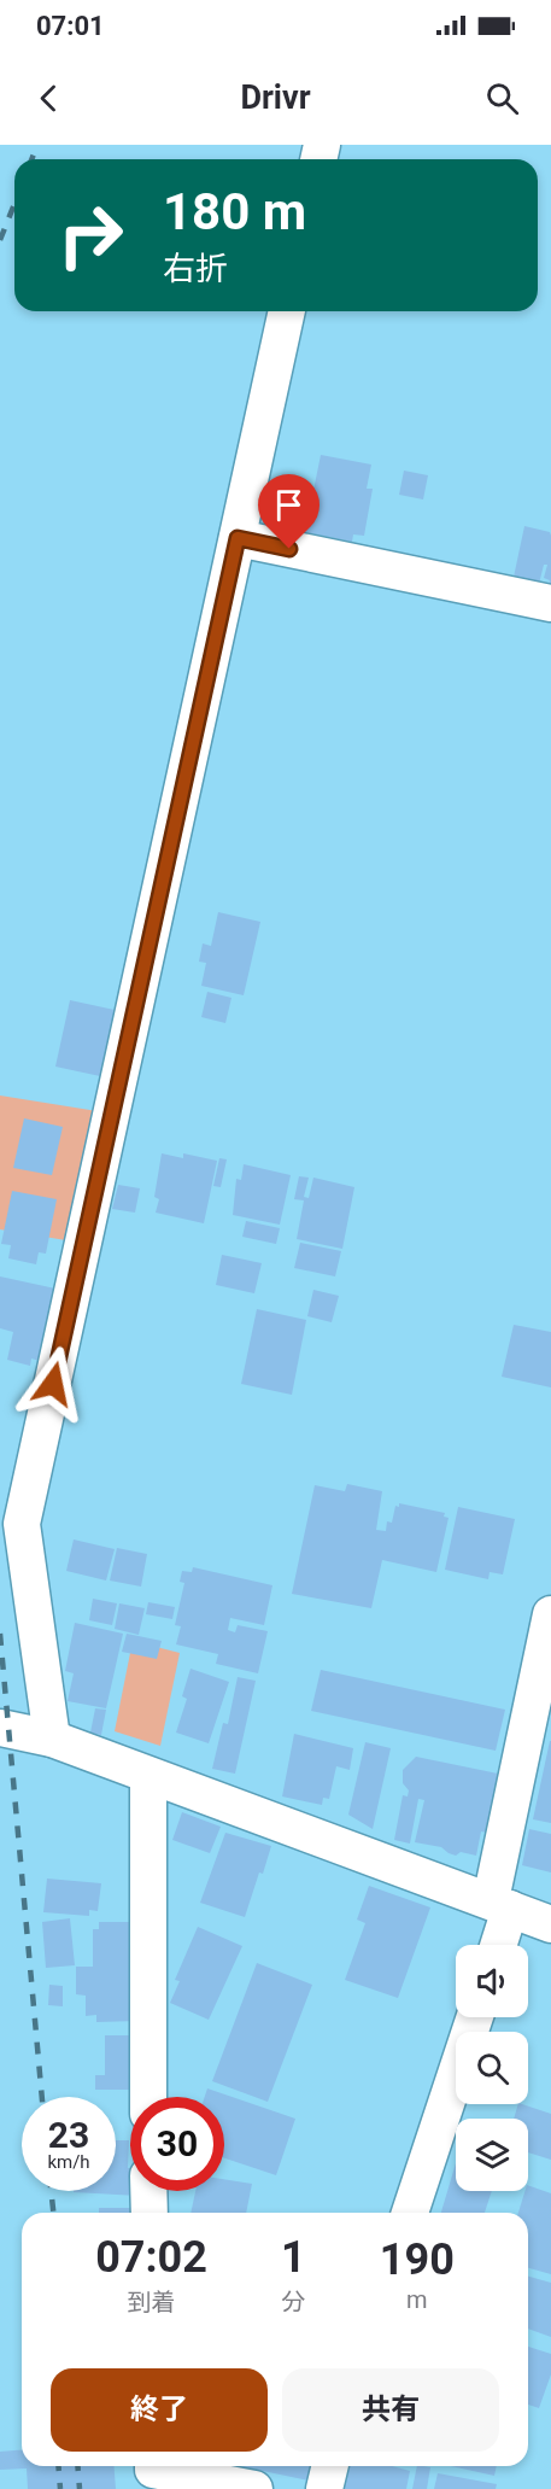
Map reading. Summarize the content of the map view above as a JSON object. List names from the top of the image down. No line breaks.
{"page":{"status":"07:01","header":"Drivr","turn":["180 m","右折"],"speed":"23 km/h","limit":"30","eta":["07:02","到着","1","分","190","m"],"buttons":["終了","共有"]}}
